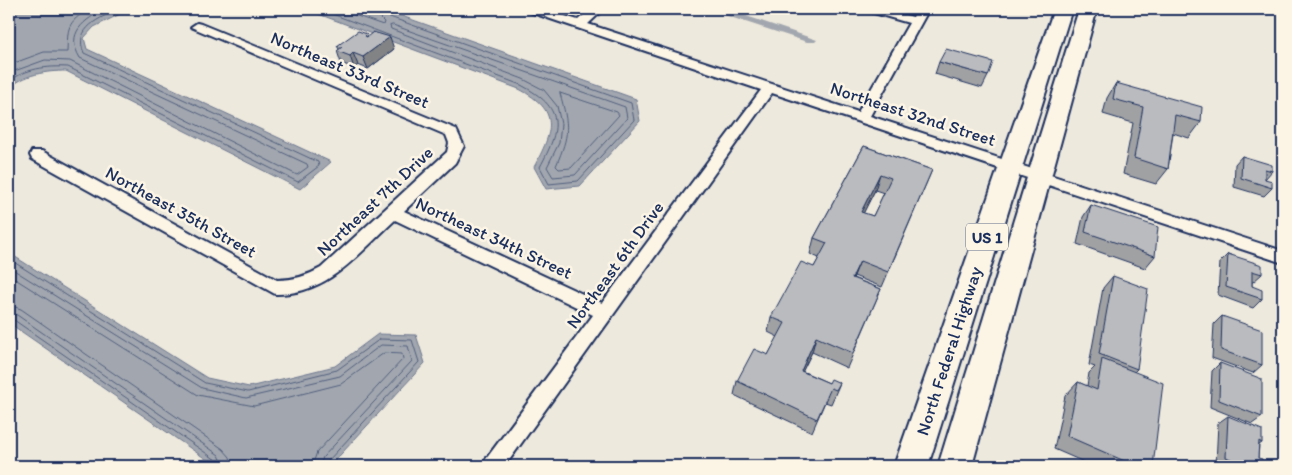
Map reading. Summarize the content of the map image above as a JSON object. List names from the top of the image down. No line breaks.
{"streets":{"main road":["US 1","North Federal Highway"],"street":["Northeast 33rd Street","Northeast 32nd Street","Northeast 7th Drive","Northeast 35th Street","Northeast 34th Street","Northeast 6th Drive"]},"crossings":[["Northeast 33rd Street","Northeast 7th Drive"],["Northeast 32nd Street","Northeast 6th Drive"],["Northeast 32nd Street","North Federal Highway"],["Northeast 7th Drive","Northeast 35th Street"],["Northeast 7th Drive","Northeast 34th Street"],["Northeast 34th Street","Northeast 6th Drive"]]}
